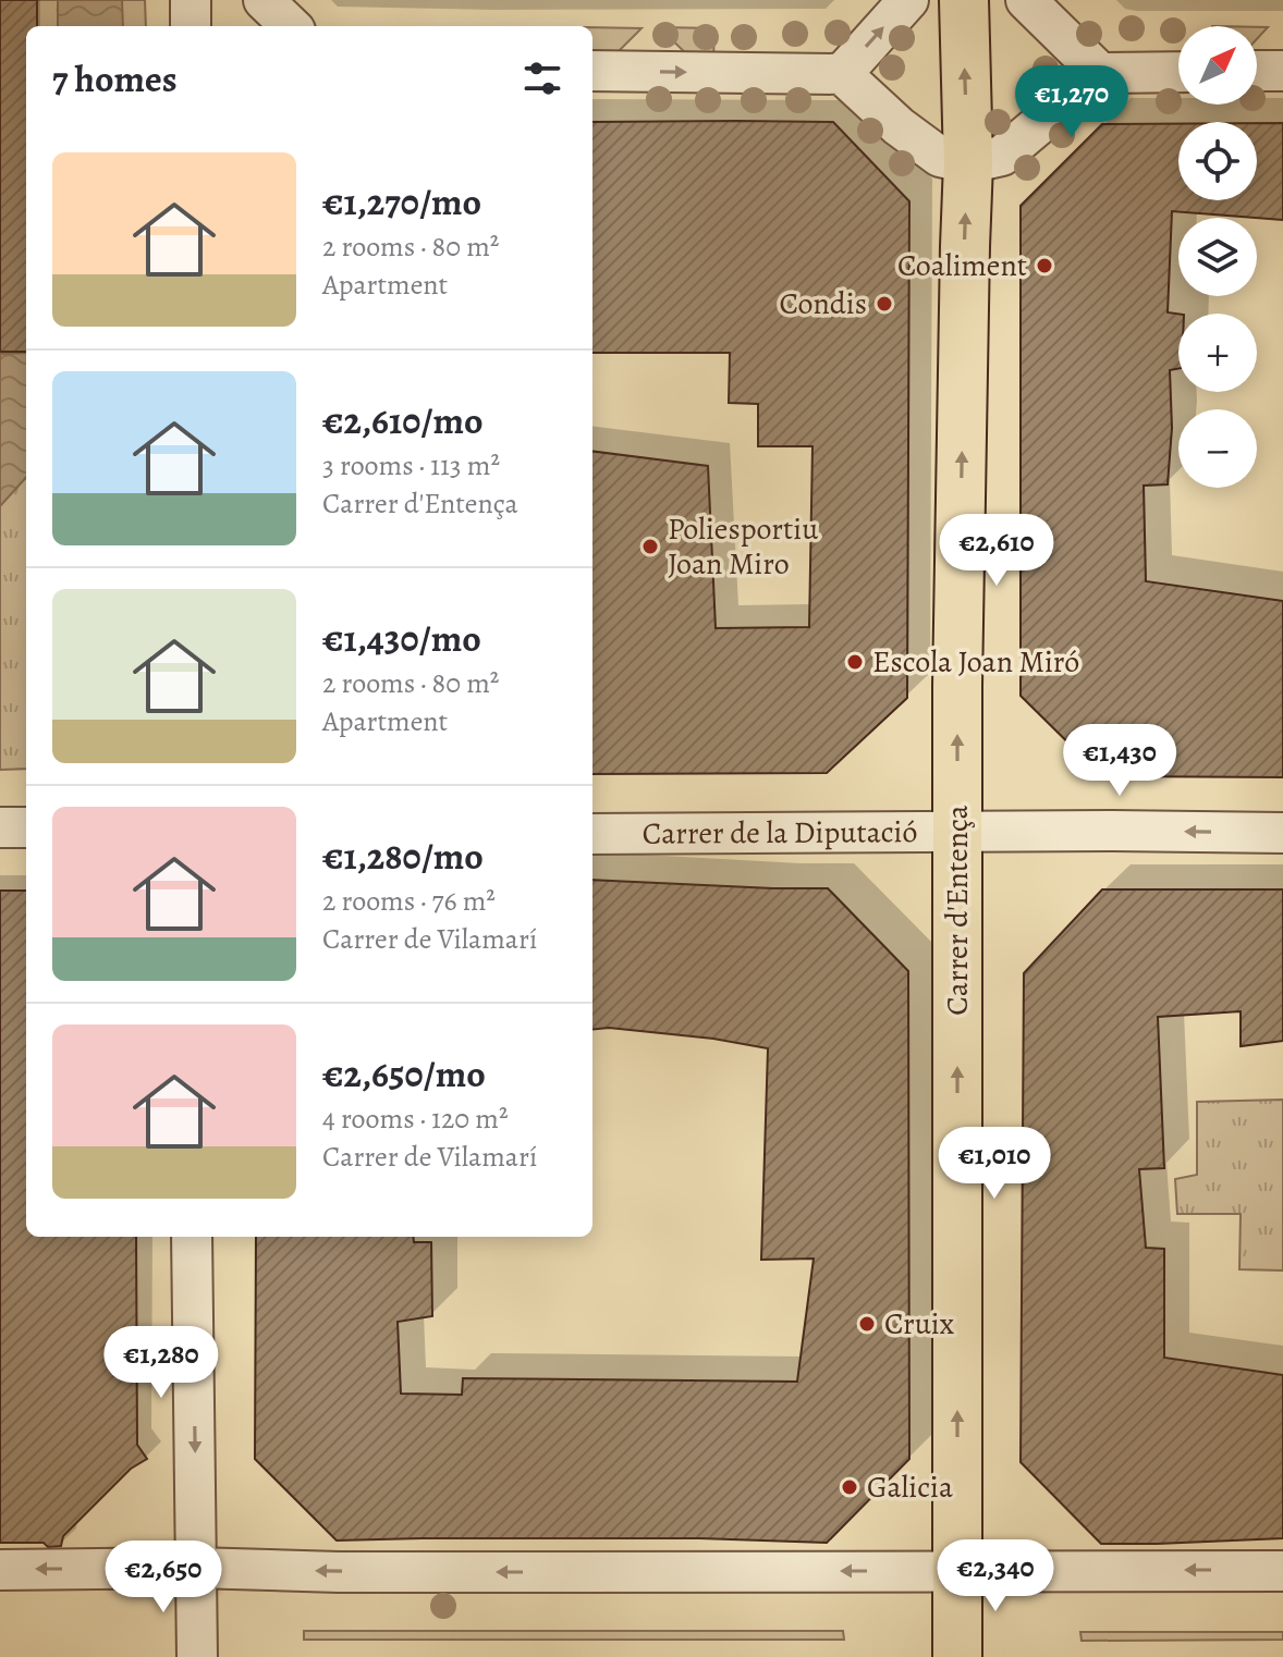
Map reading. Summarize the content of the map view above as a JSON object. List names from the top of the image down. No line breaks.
{"streets":{"main road":["Carrer d'Entença"],"street":["Carrer de la Diputació"]},"crossings":[["Carrer de la Diputació","Carrer d'Entença"]],"one_way":["Carrer de la Diputació","Carrer d'Entença"],"places":["Coaliment","Condis","Poliesportiu Joan Miro","Escola Joan Miró","Cruix","Galicia"],"north":"top right","page":{"map_buttons":["+","−"],"heading":"7 homes","price":["€1,270","€2,610","€1,430","€1,010","€1,280","€2,340","€2,650"],"list":[{"name":"€1,270/mo","note":"2 rooms · 80 m² · Apartment"},{"name":"€2,610/mo","note":"3 rooms · 113 m² · Carrer d'Entença"},{"name":"€1,430/mo","note":"2 rooms · 80 m² · Apartment"},{"name":"€1,280/mo","note":"2 rooms · 76 m² · Carrer de Vilamarí"},{"name":"€2,650/mo","note":"4 rooms · 120 m² · Carrer de Vilamarí"}]}}
